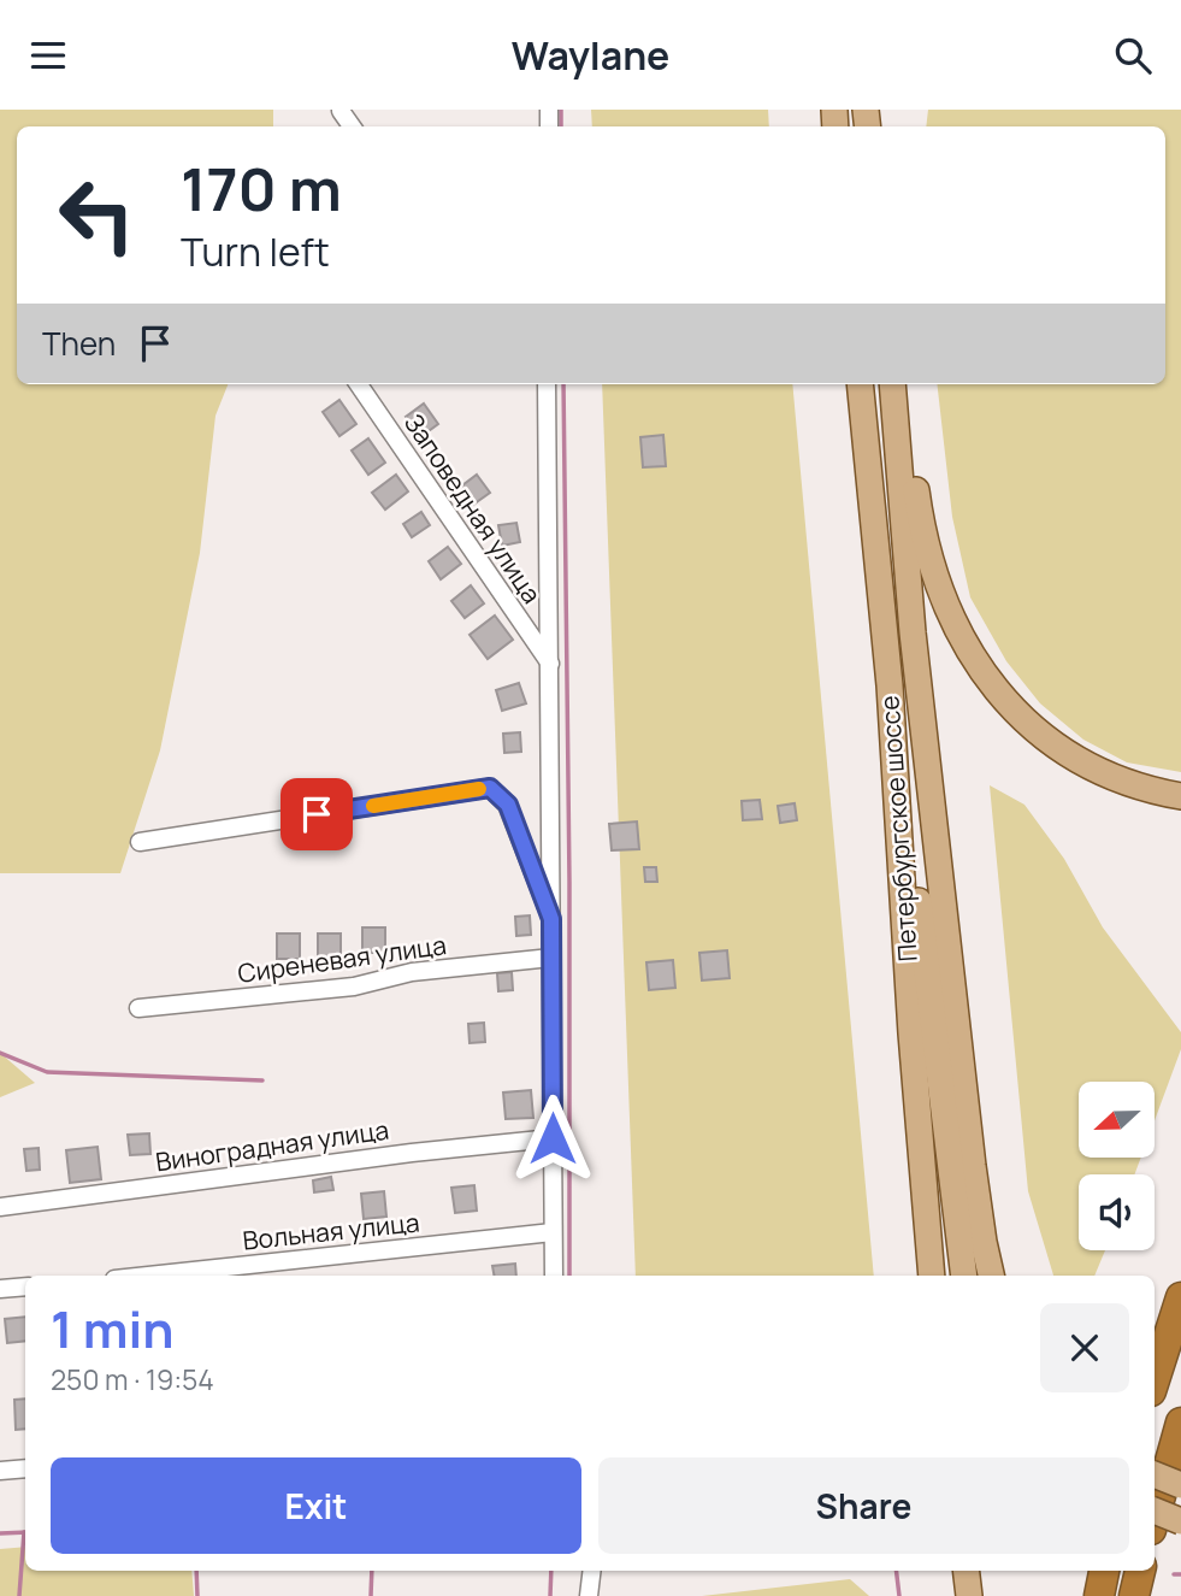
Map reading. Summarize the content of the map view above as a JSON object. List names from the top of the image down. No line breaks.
{"streets":{"main road":["Петербургское шоссе"],"street":["Заповедная улица","Сиреневая улица","Виноградная улица","Вольная улица"]},"north":"left","page":{"header":"Waylane","turn":["170 m","Turn left"],"then":"Then","heading":["1 min","250 m · 19:54"],"buttons":["Exit","Share"]}}
